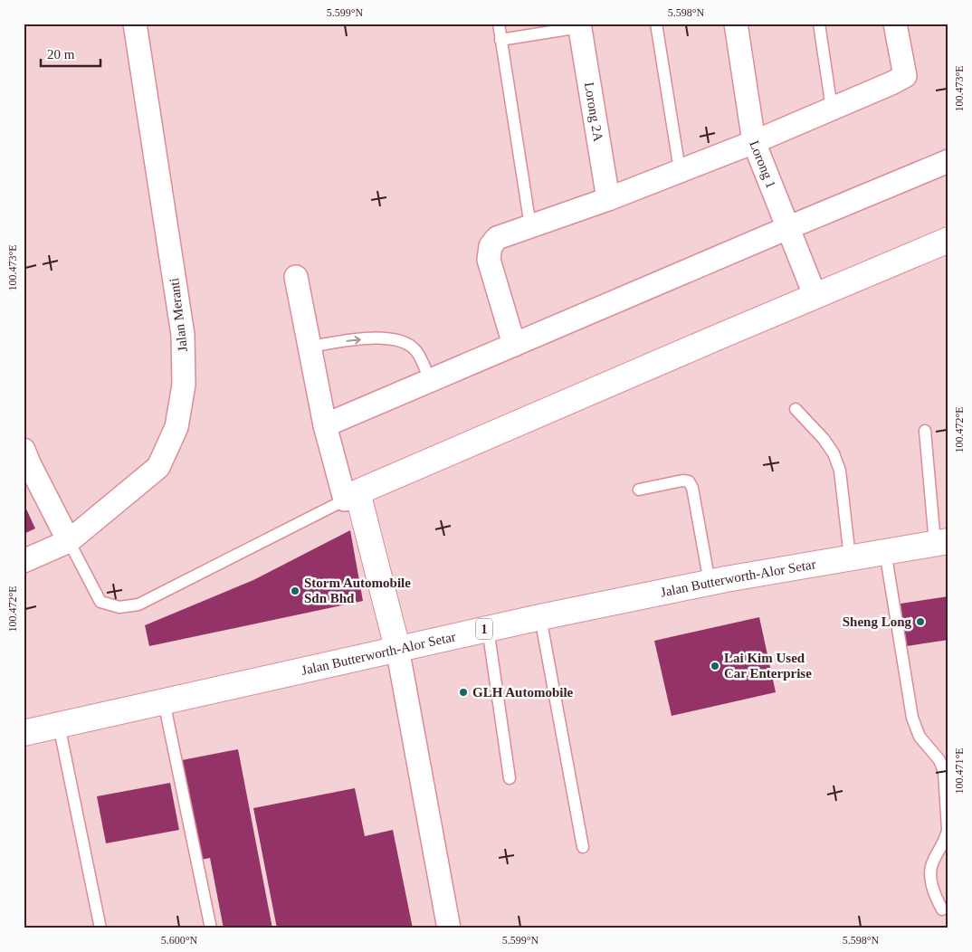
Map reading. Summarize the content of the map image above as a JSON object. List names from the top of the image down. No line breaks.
{"streets":{"main road":["Jalan Butterworth-Alor Setar","1"],"street":["Lorong 2A","Lorong 1","Jalan Meranti"]},"places":["Storm Automobile Sdn Bhd","Sheng Long","Lai Kim Used Car Enterprise","GLH Automobile"],"scale_bar":"20 m","coordinates":["5.599°N","5.598°N","100.473°E","100.472°E","100.471°E","5.600°N"]}
